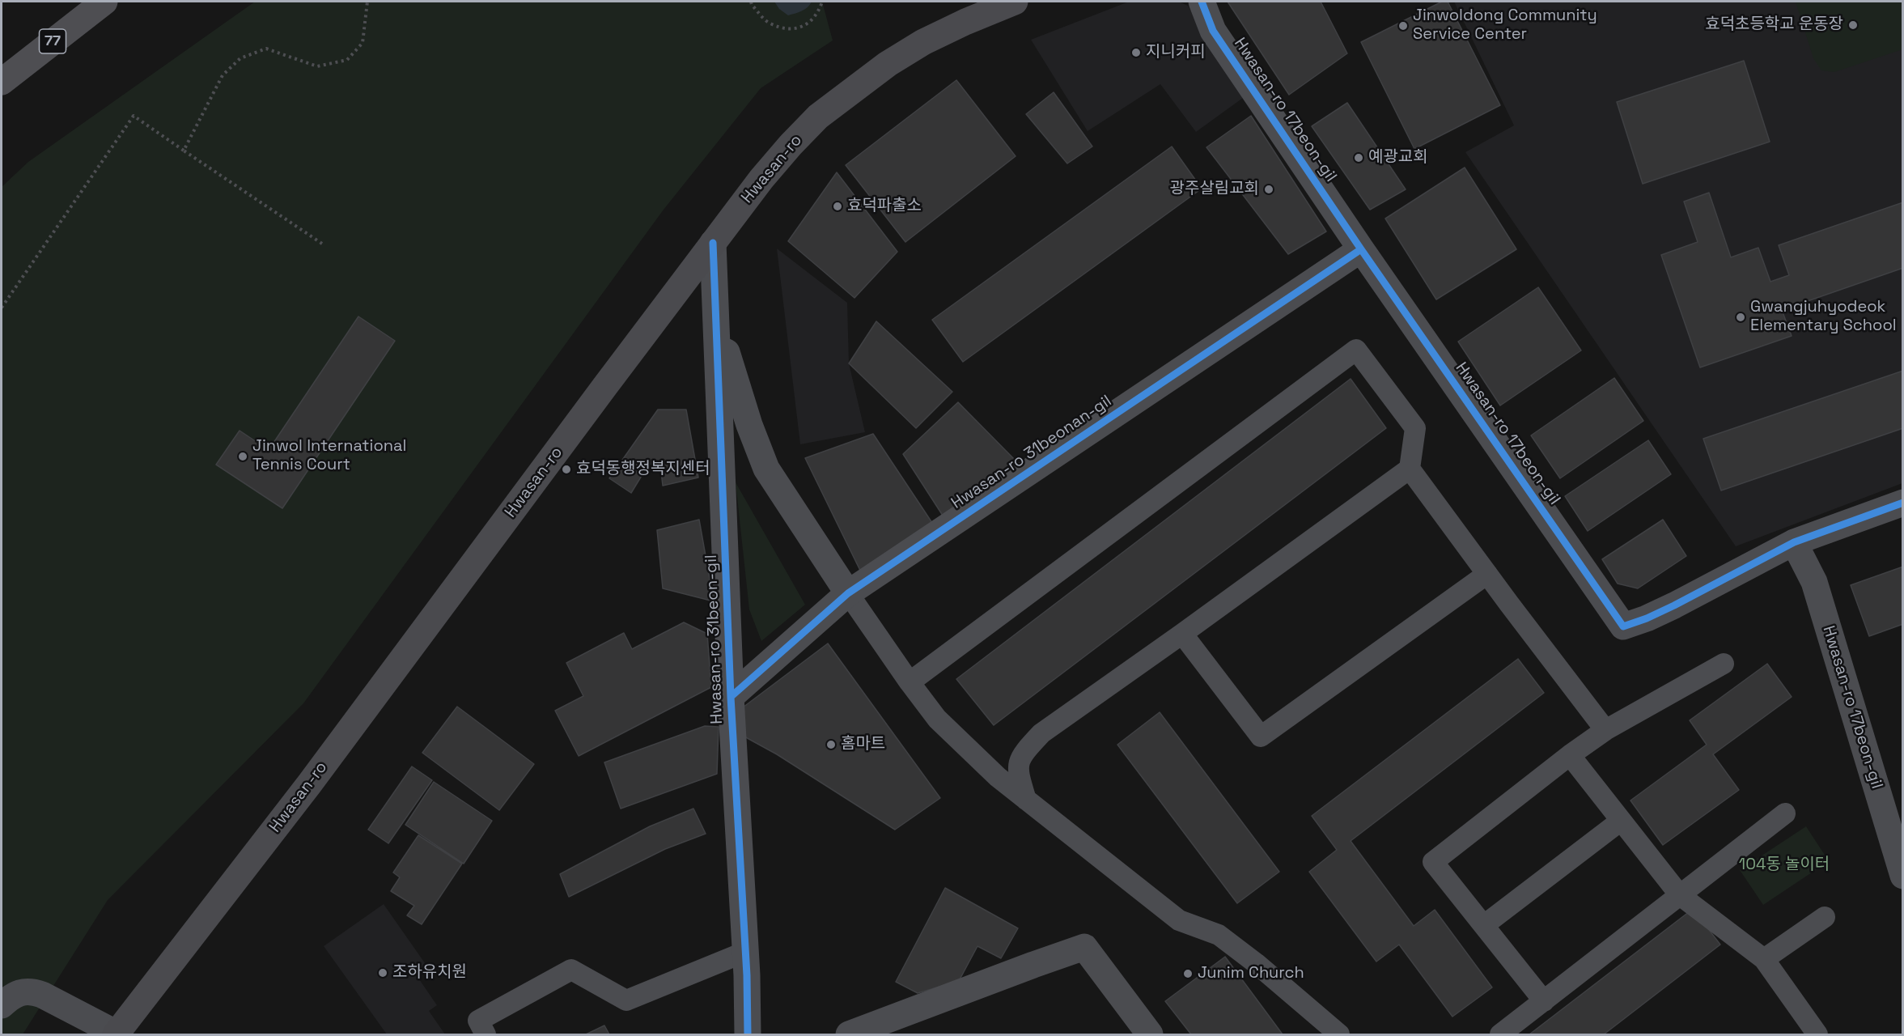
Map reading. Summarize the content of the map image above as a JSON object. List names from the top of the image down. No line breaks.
{"streets":{"highway":["77"],"main road":["Hwasan-ro"],"street":["Hwasan-ro 17beon-gil","Hwasan-ro 31beonan-gil","Hwasan-ro 31beon-gil"]},"crossings":[["Hwasan-ro 17beon-gil","Hwasan-ro 31beonan-gil"],["Hwasan-ro","Hwasan-ro 31beon-gil"],["Hwasan-ro 31beonan-gil","Hwasan-ro 31beon-gil"]],"parks":["104동 놀이터"],"places":["효덕초등학교 운동장","Jinwoldong Community Service Center","지니커피","예광교회","광주살림교회","효덕파출소","Gwangjuhyodeok Elementary School","Jinwol International Tennis Court","효덕동행정복지센터","홈마트","조하유치원","Junim Church"]}
